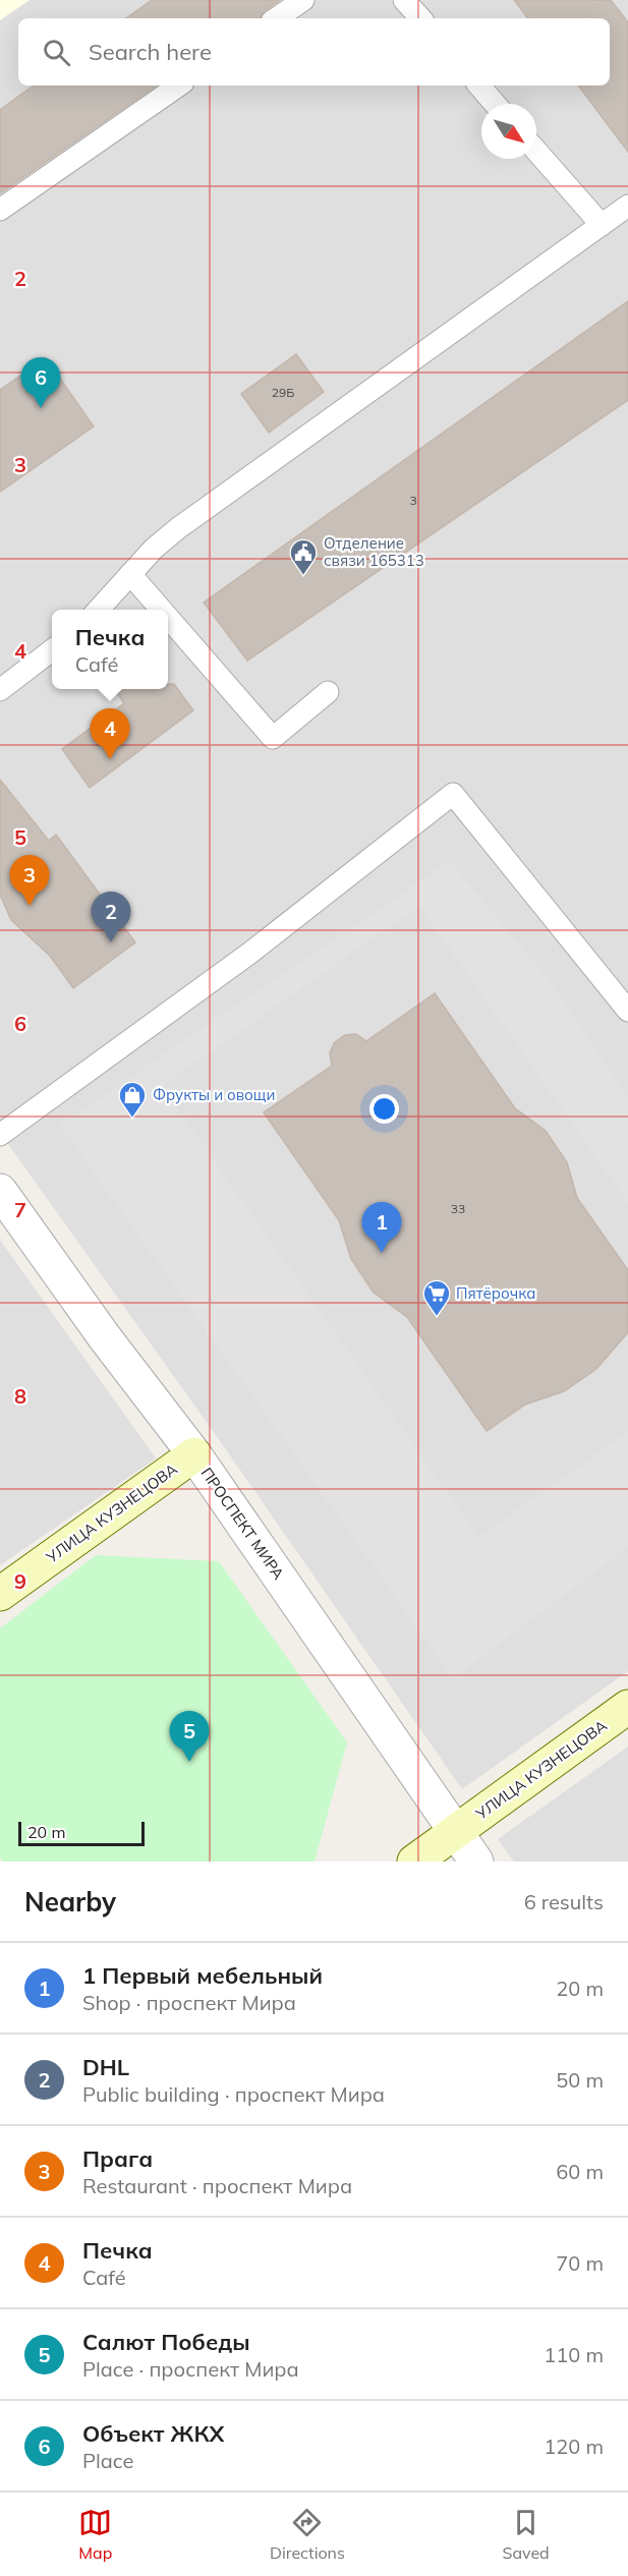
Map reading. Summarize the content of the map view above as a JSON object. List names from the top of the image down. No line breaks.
{"streets":{"street":["УЛИЦА КУЗНЕЦОВА","ПРОСПЕКТ МИРА"]},"crossings":[["УЛИЦА КУЗНЕЦОВА","ПРОСПЕКТ МИРА"]],"places":{"public building":["Отделение связи 165313"],"shop":["Фрукты и овощи"],"supermarket":["Пятёрочка"]},"house_numbers":["29Б","3","33"],"scale_bar":"20 m","north":"bottom right","page":{"search":"Search here","pins":["6","4","3","2","1","5"],"popup":["Печка","Café"],"scale":"20 m","heading":["Nearby","6 results"],"list":[{"mark":"1","name":"1 Первый мебельный","note":"Shop · проспект Мира","value":"20 m"},{"mark":"2","name":"DHL","note":"Public building · проспект Мира","value":"50 m"},{"mark":"3","name":"Прага","note":"Restaurant · проспект Мира","value":"60 m"},{"mark":"4","name":"Печка","note":"Café","value":"70 m"},{"mark":"5","name":"Салют Победы","note":"Place · проспект Мира","value":"110 m"},{"mark":"6","name":"Объект ЖКХ","note":"Place","value":"120 m"}],"nav":["Map","Directions","Saved"]},"grid":{"rows":["2","3","4","5","6","7","8","9"]}}
